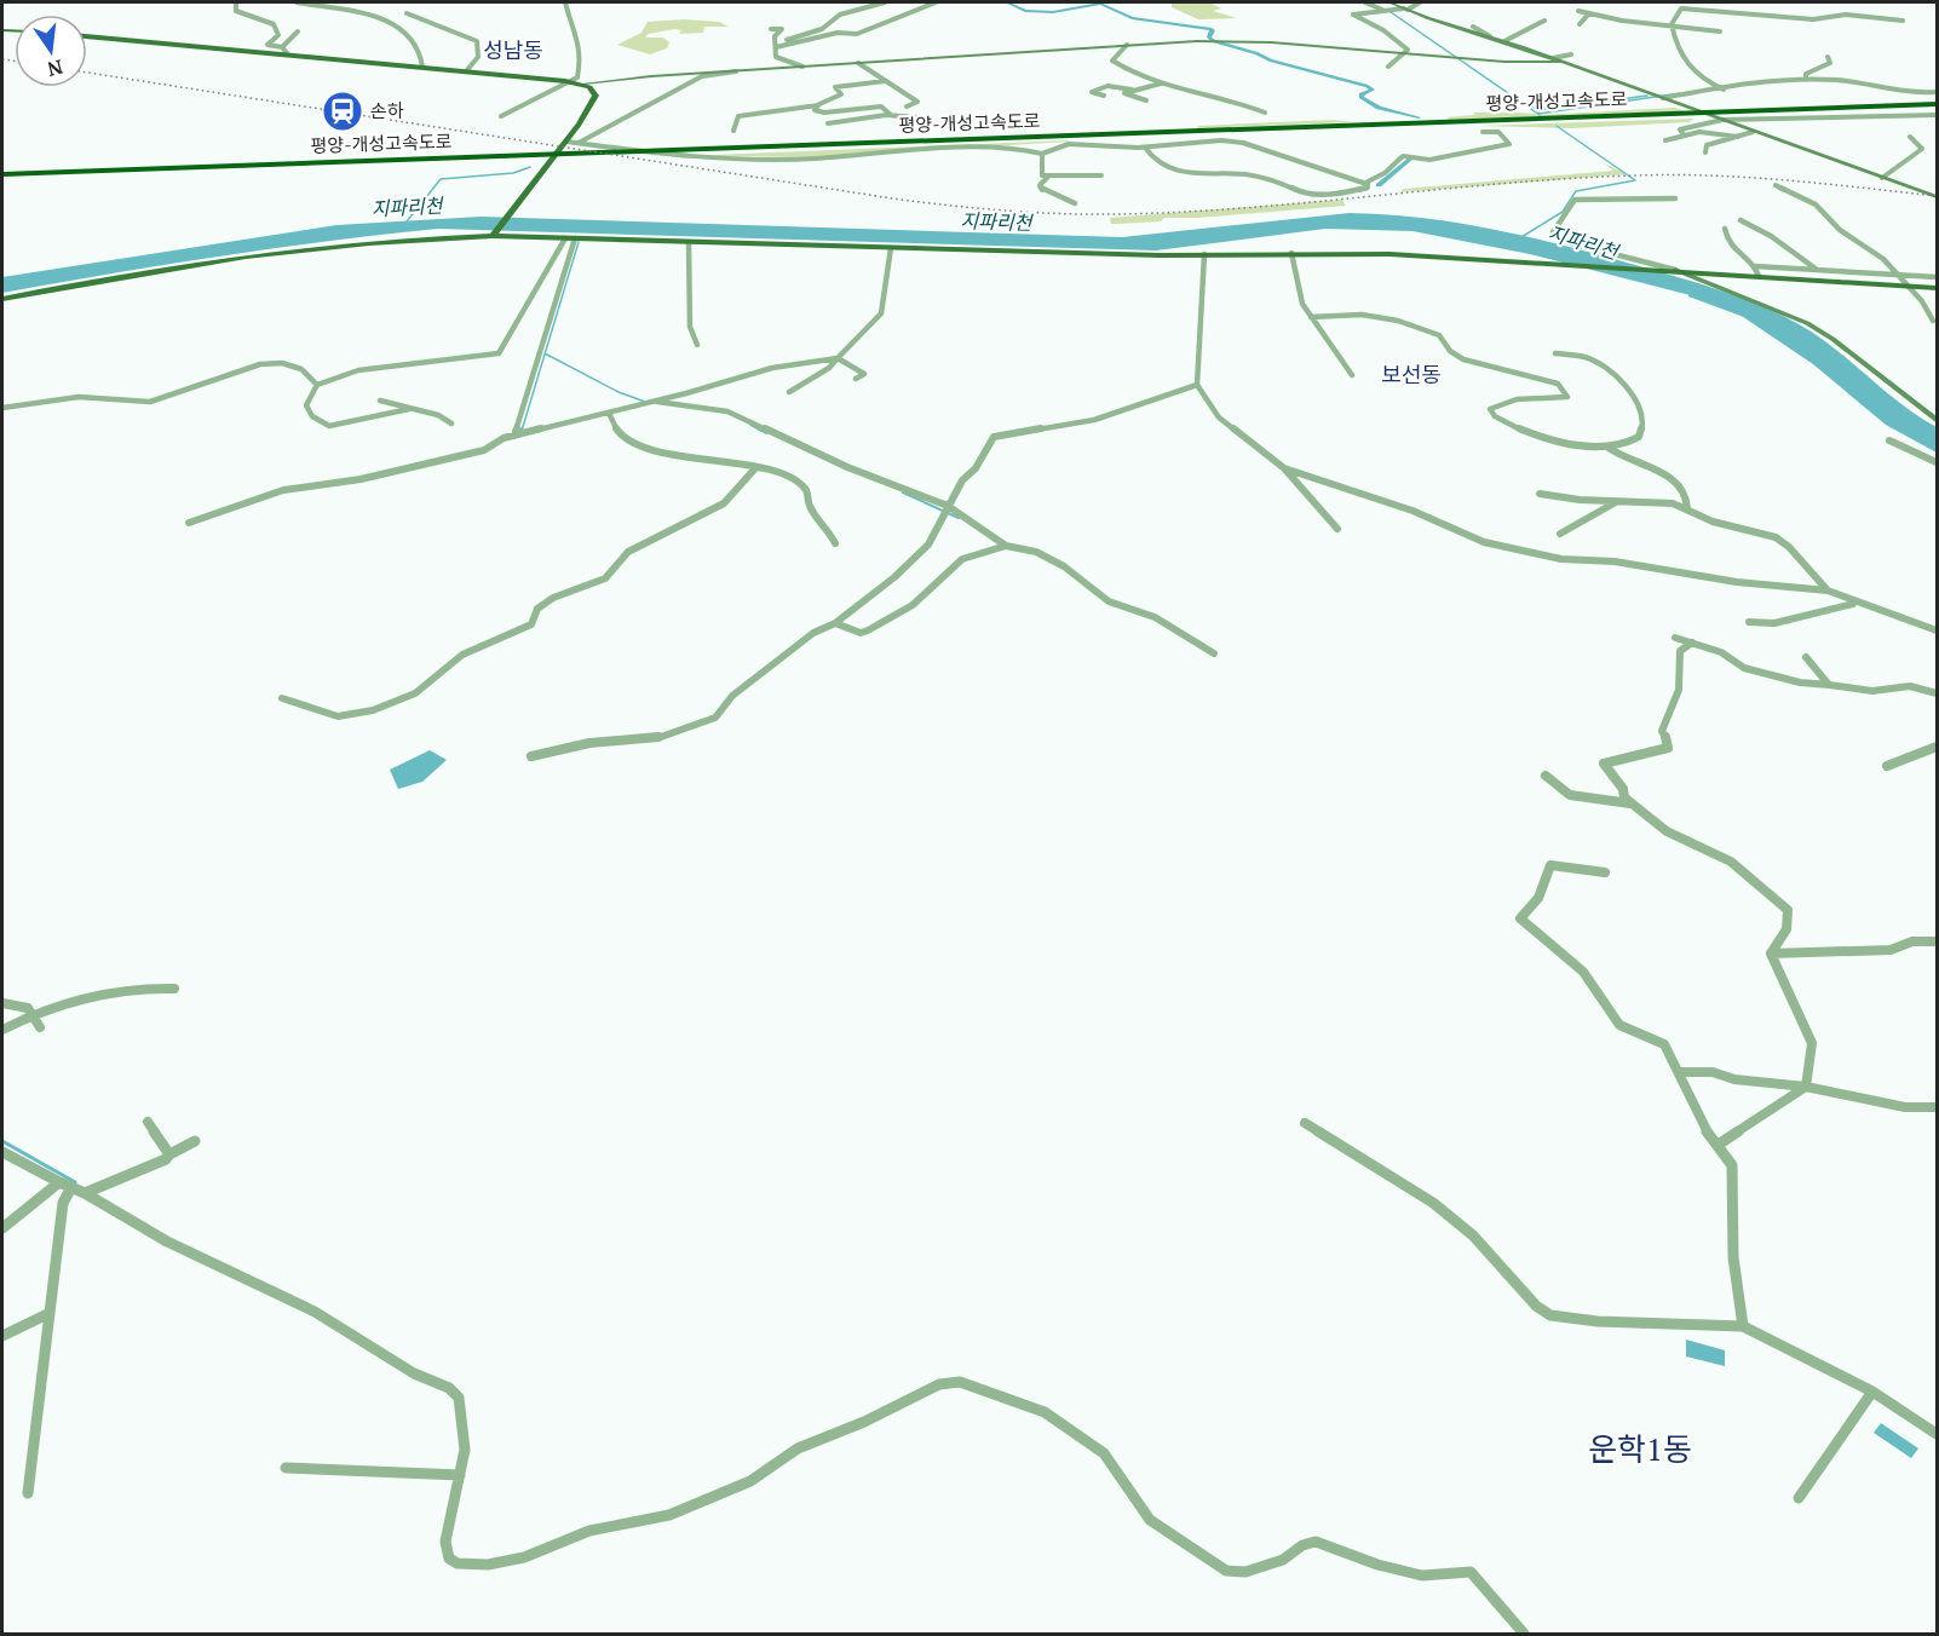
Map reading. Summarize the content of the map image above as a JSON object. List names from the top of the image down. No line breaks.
{"streets":{"highway":["평양-개성고속도로"]},"districts":["성남동","보선동","운학1동"],"water":["지파리천"],"places":{"station":["손하"]},"north":"bottom"}
